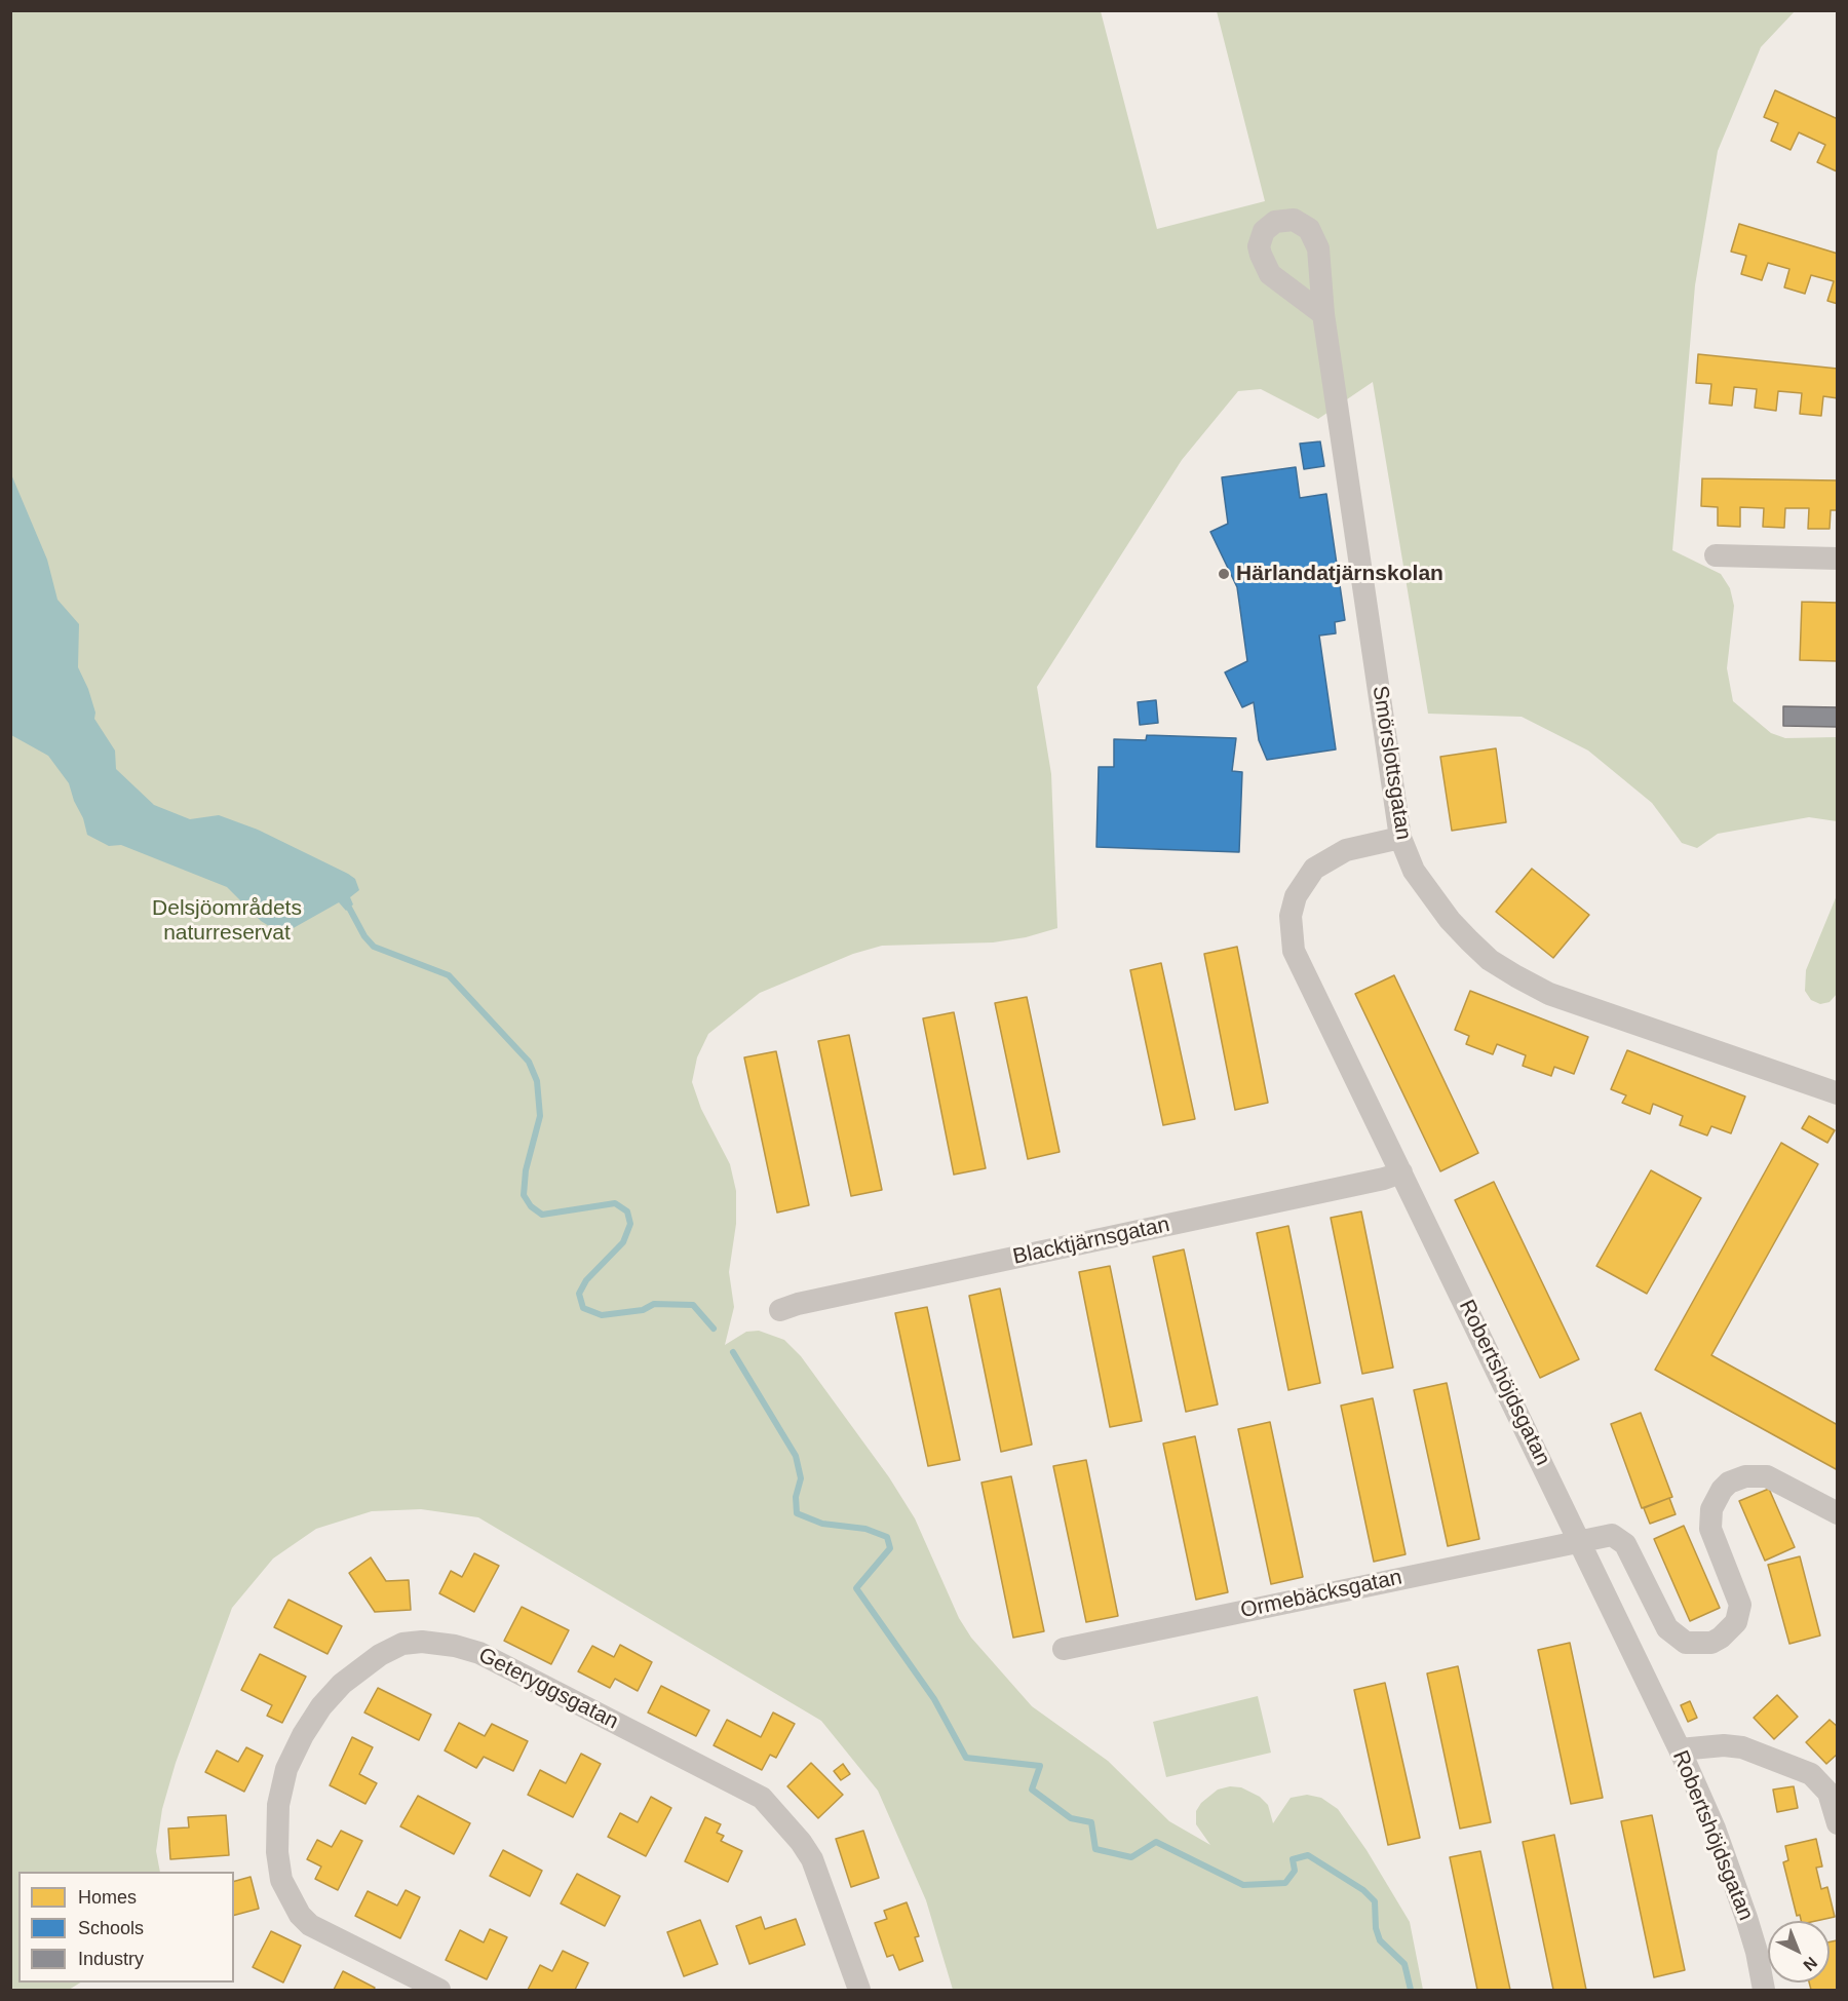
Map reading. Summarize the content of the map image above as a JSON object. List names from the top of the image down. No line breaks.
{"streets":{"street":["Smörslottsgatan","Blacktjärnsgatan","Robertshöjdsgatan","Ormebäcksgatan","Geteryggsgatan"]},"crossings":[["Smörslottsgatan","Robertshöjdsgatan"],["Blacktjärnsgatan","Robertshöjdsgatan"],["Robertshöjdsgatan","Ormebäcksgatan"]],"parks":["Delsjöområdets naturreservat"],"places":["Härlandatjärnskolan"],"legend":["Homes","Schools","Industry"],"north":"bottom right"}
